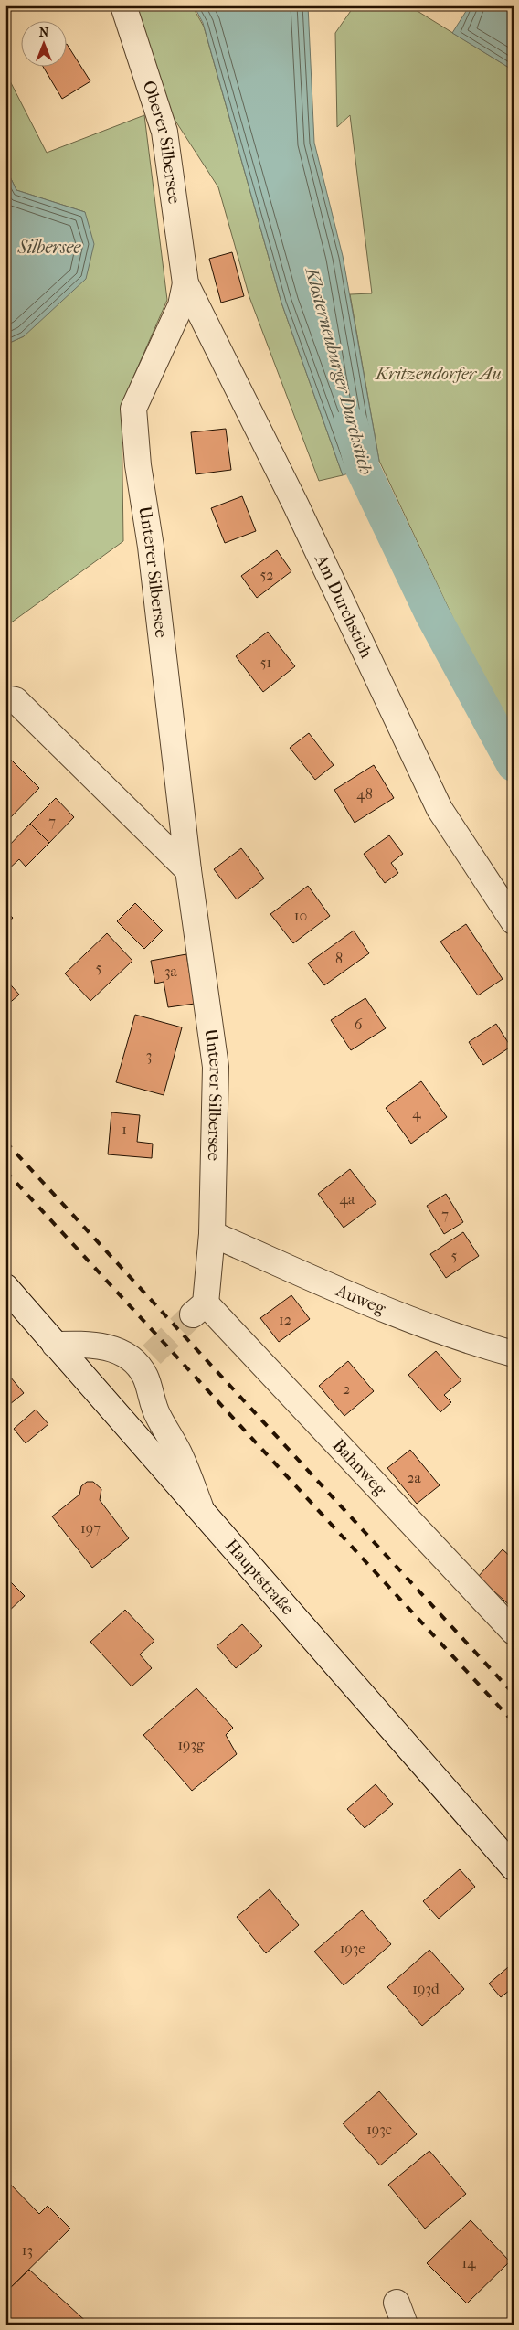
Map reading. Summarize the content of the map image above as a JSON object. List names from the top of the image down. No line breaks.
{"streets":{"street":["Oberer Silbersee","Unterer Silbersee","Am Durchstich","Auweg","Bahnweg","Hauptstraße"]},"crossings":[["Oberer Silbersee","Unterer Silbersee"],["Oberer Silbersee","Am Durchstich"],["Unterer Silbersee","Am Durchstich"],["Unterer Silbersee","Auweg"],["Unterer Silbersee","Bahnweg"]],"water":["Silbersee","Klosterneuburger Durchstich"],"parks":["Kritzendorfer Au"],"house_numbers":["52","51","48","7","10","8","5","3a","6","3","4","1","4a","7","5","12","2","2a","197","193g","193e","193d","193c","13","14"],"north":"top"}
